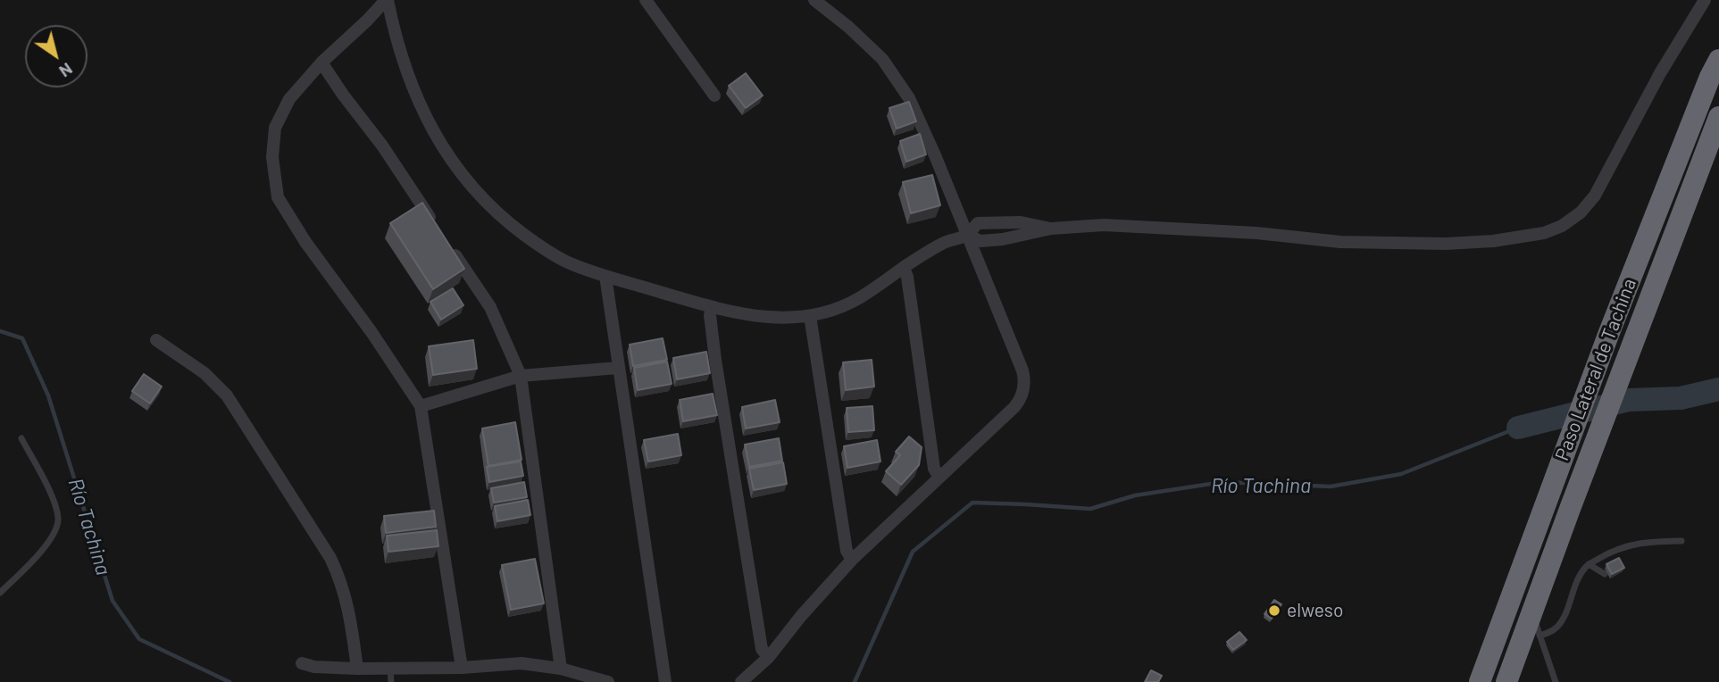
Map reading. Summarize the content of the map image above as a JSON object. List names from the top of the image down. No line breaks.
{"streets":{"highway":["Paso Lateral de Tachina"]},"water":["Río Tachina"],"places":["elweso"],"north":"bottom right"}
